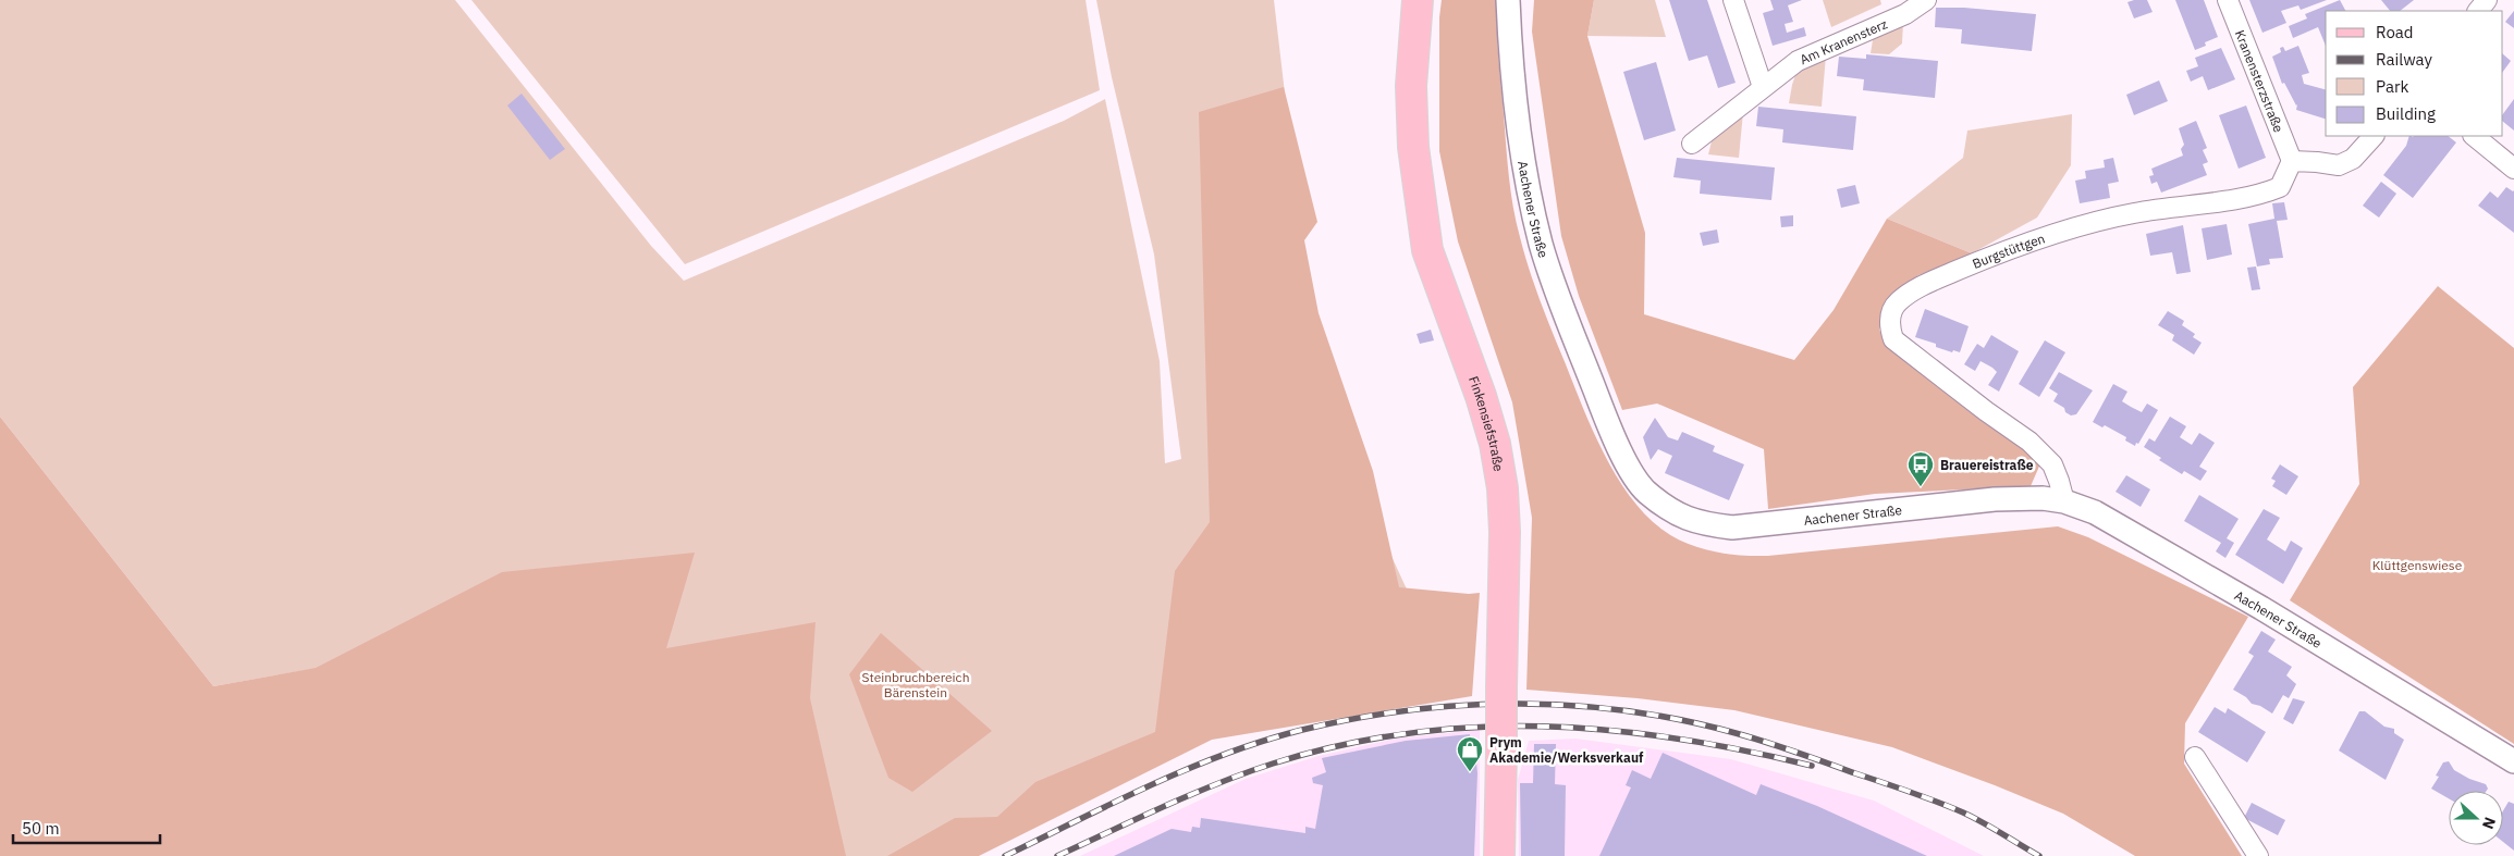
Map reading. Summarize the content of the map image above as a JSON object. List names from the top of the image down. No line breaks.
{"streets":{"main road":["Finkensiefstraße"],"street":["Am Kranensterz","Kranensterzstraße","Aachener Straße","Burgstüttgen"]},"crossings":[["Kranensterzstraße","Burgstüttgen"],["Aachener Straße","Burgstüttgen"]],"parks":["Klüttgenswiese","Steinbruchbereich Bärenstein"],"places":{"bus stop":["Brauereistraße"],"shop":["Prym Akademie/Werksverkauf"]},"legend":["Road","Railway","Park","Building"],"scale_bar":"50 m","north":"right"}
